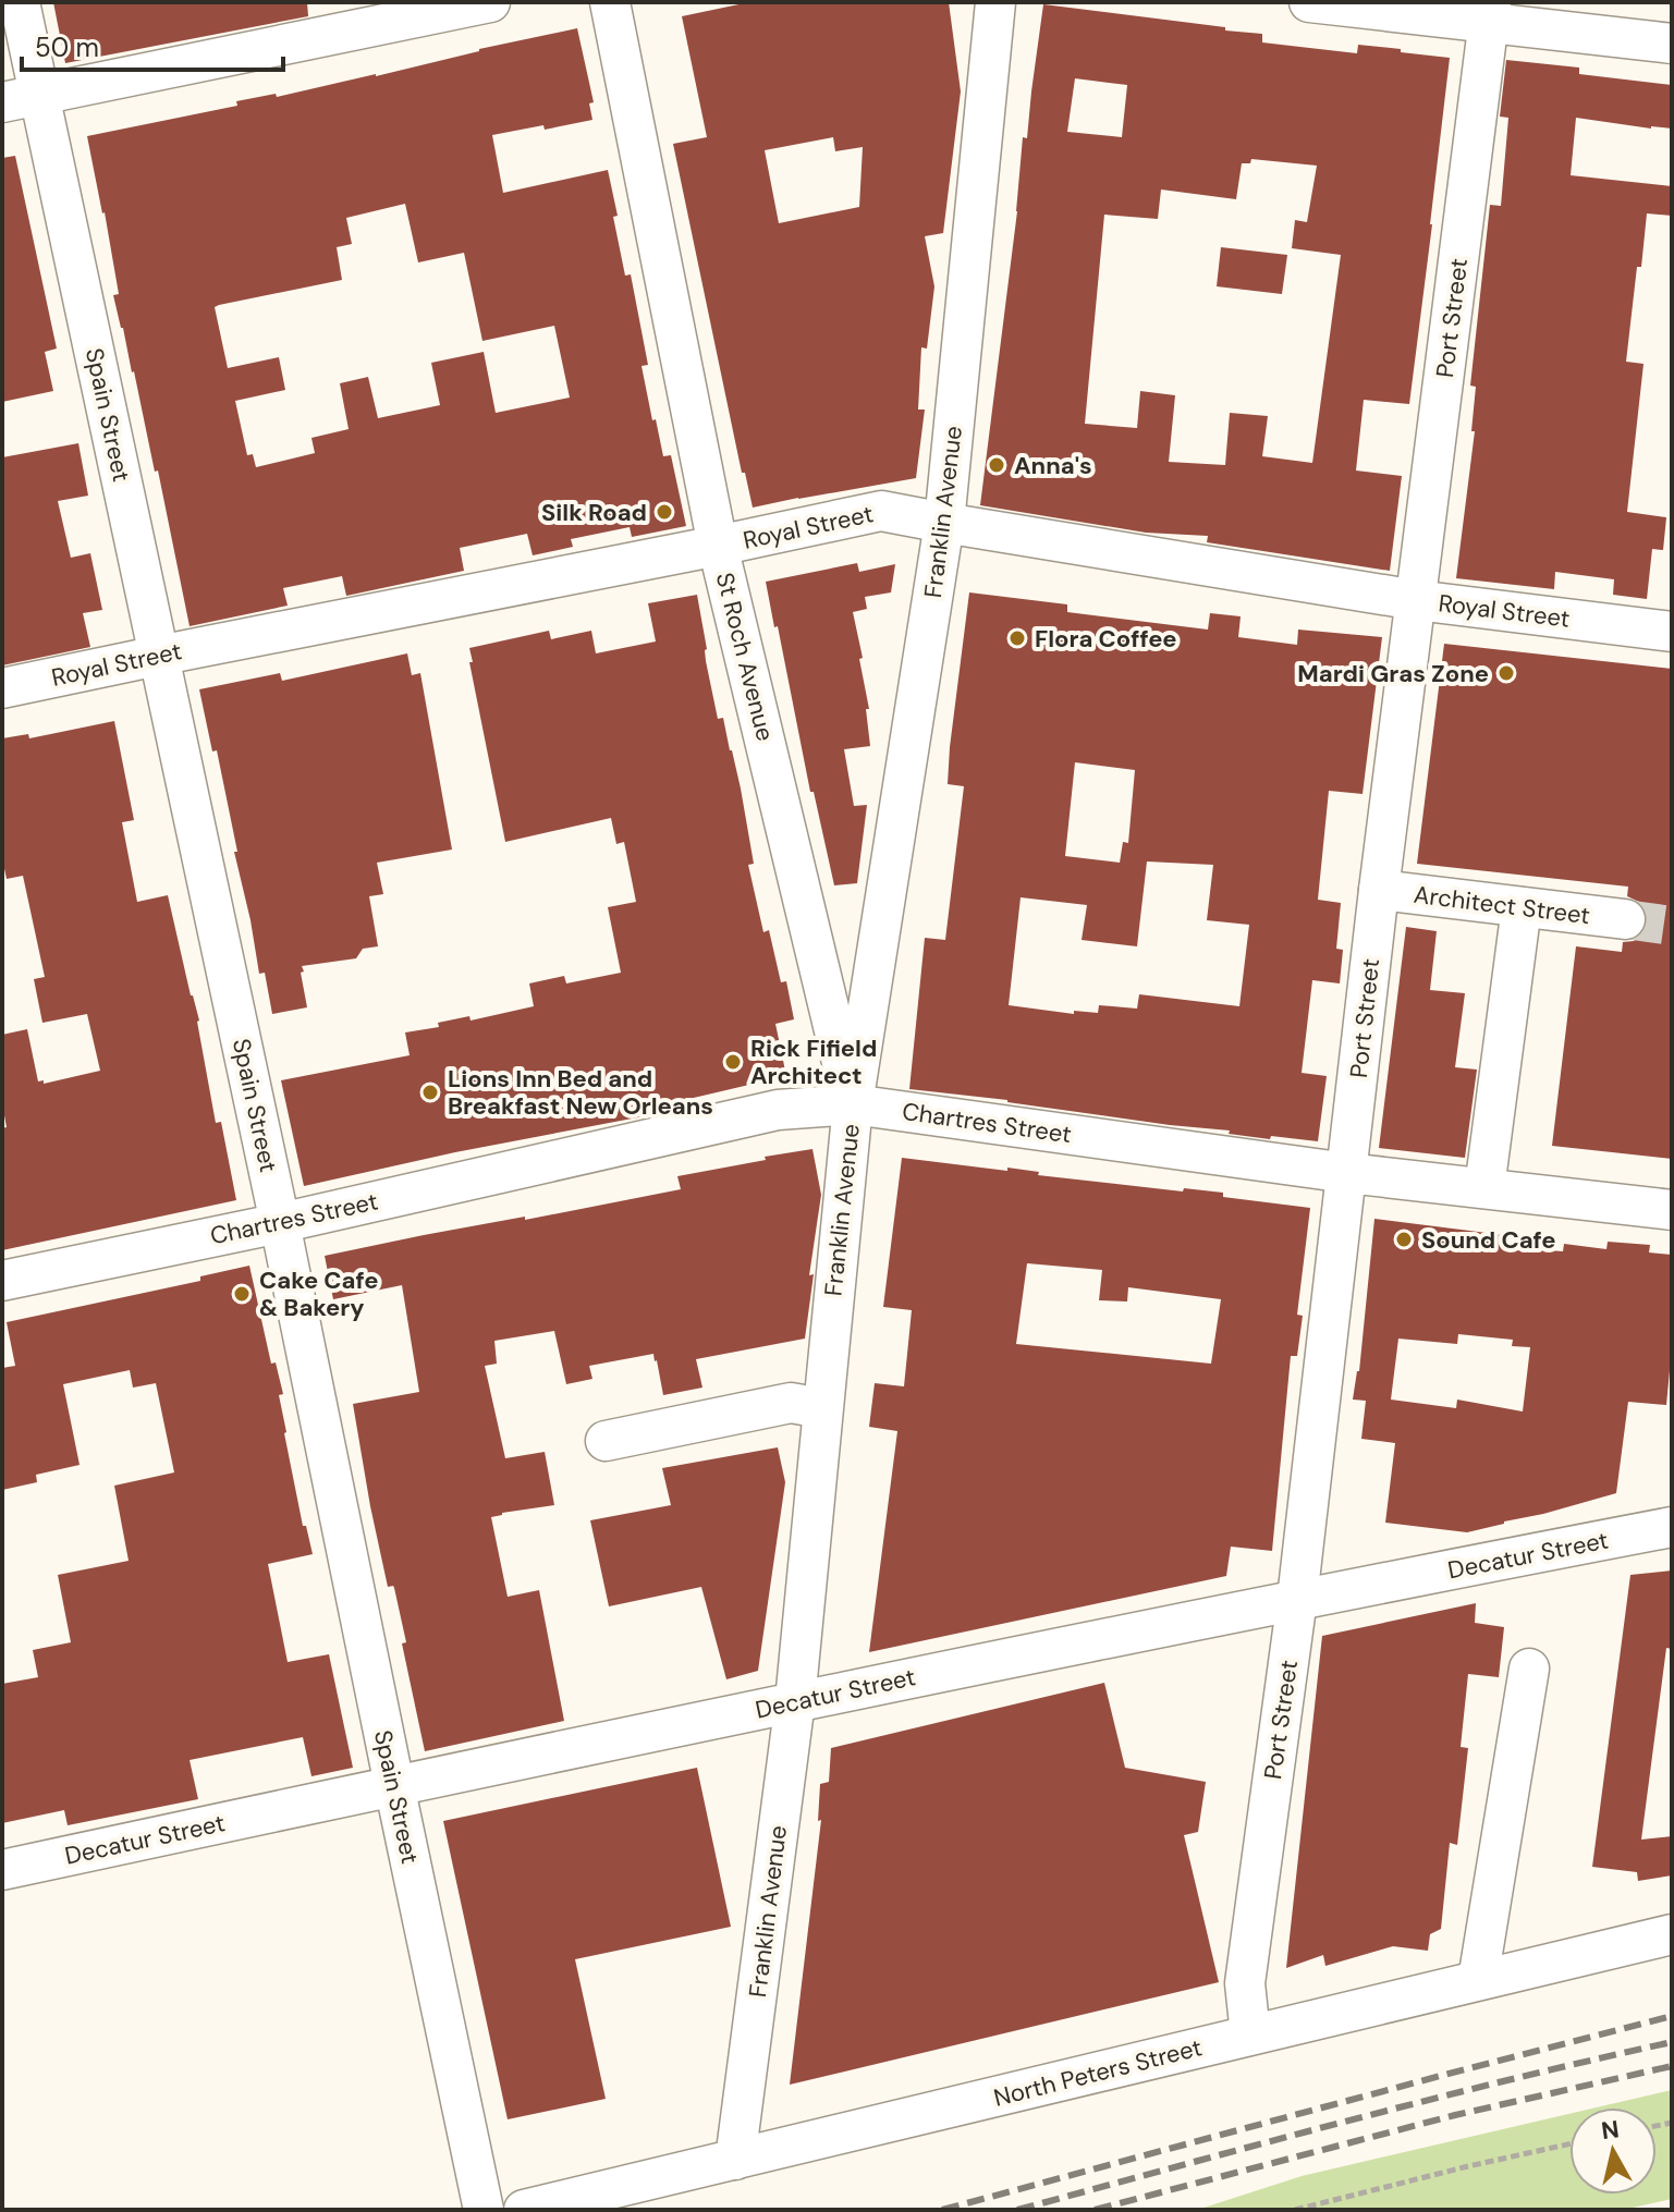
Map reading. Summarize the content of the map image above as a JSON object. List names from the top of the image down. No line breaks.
{"streets":{"street":["Port Street","Spain Street","Franklin Avenue","Royal Street","St Roch Avenue","Architect Street","Chartres Street","Decatur Street","North Peters Street"]},"crossings":[["Port Street","Royal Street"],["Port Street","Architect Street"],["Port Street","Chartres Street"],["Port Street","Decatur Street"],["Port Street","North Peters Street"],["Spain Street","Royal Street"],["Spain Street","Chartres Street"],["Spain Street","Decatur Street"],["Franklin Avenue","Royal Street"],["Franklin Avenue","St Roch Avenue"],["Franklin Avenue","Chartres Street"],["Franklin Avenue","Decatur Street"],["Franklin Avenue","North Peters Street"],["Royal Street","St Roch Avenue"],["St Roch Avenue","Chartres Street"]],"places":["Anna's","Silk Road","Flora Coffee","Mardi Gras Zone","Rick Fifield Architect","Lions Inn Bed and Breakfast New Orleans","Sound Cafe","Cake Cafe & Bakery"],"scale_bar":"50 m","north":"top"}
